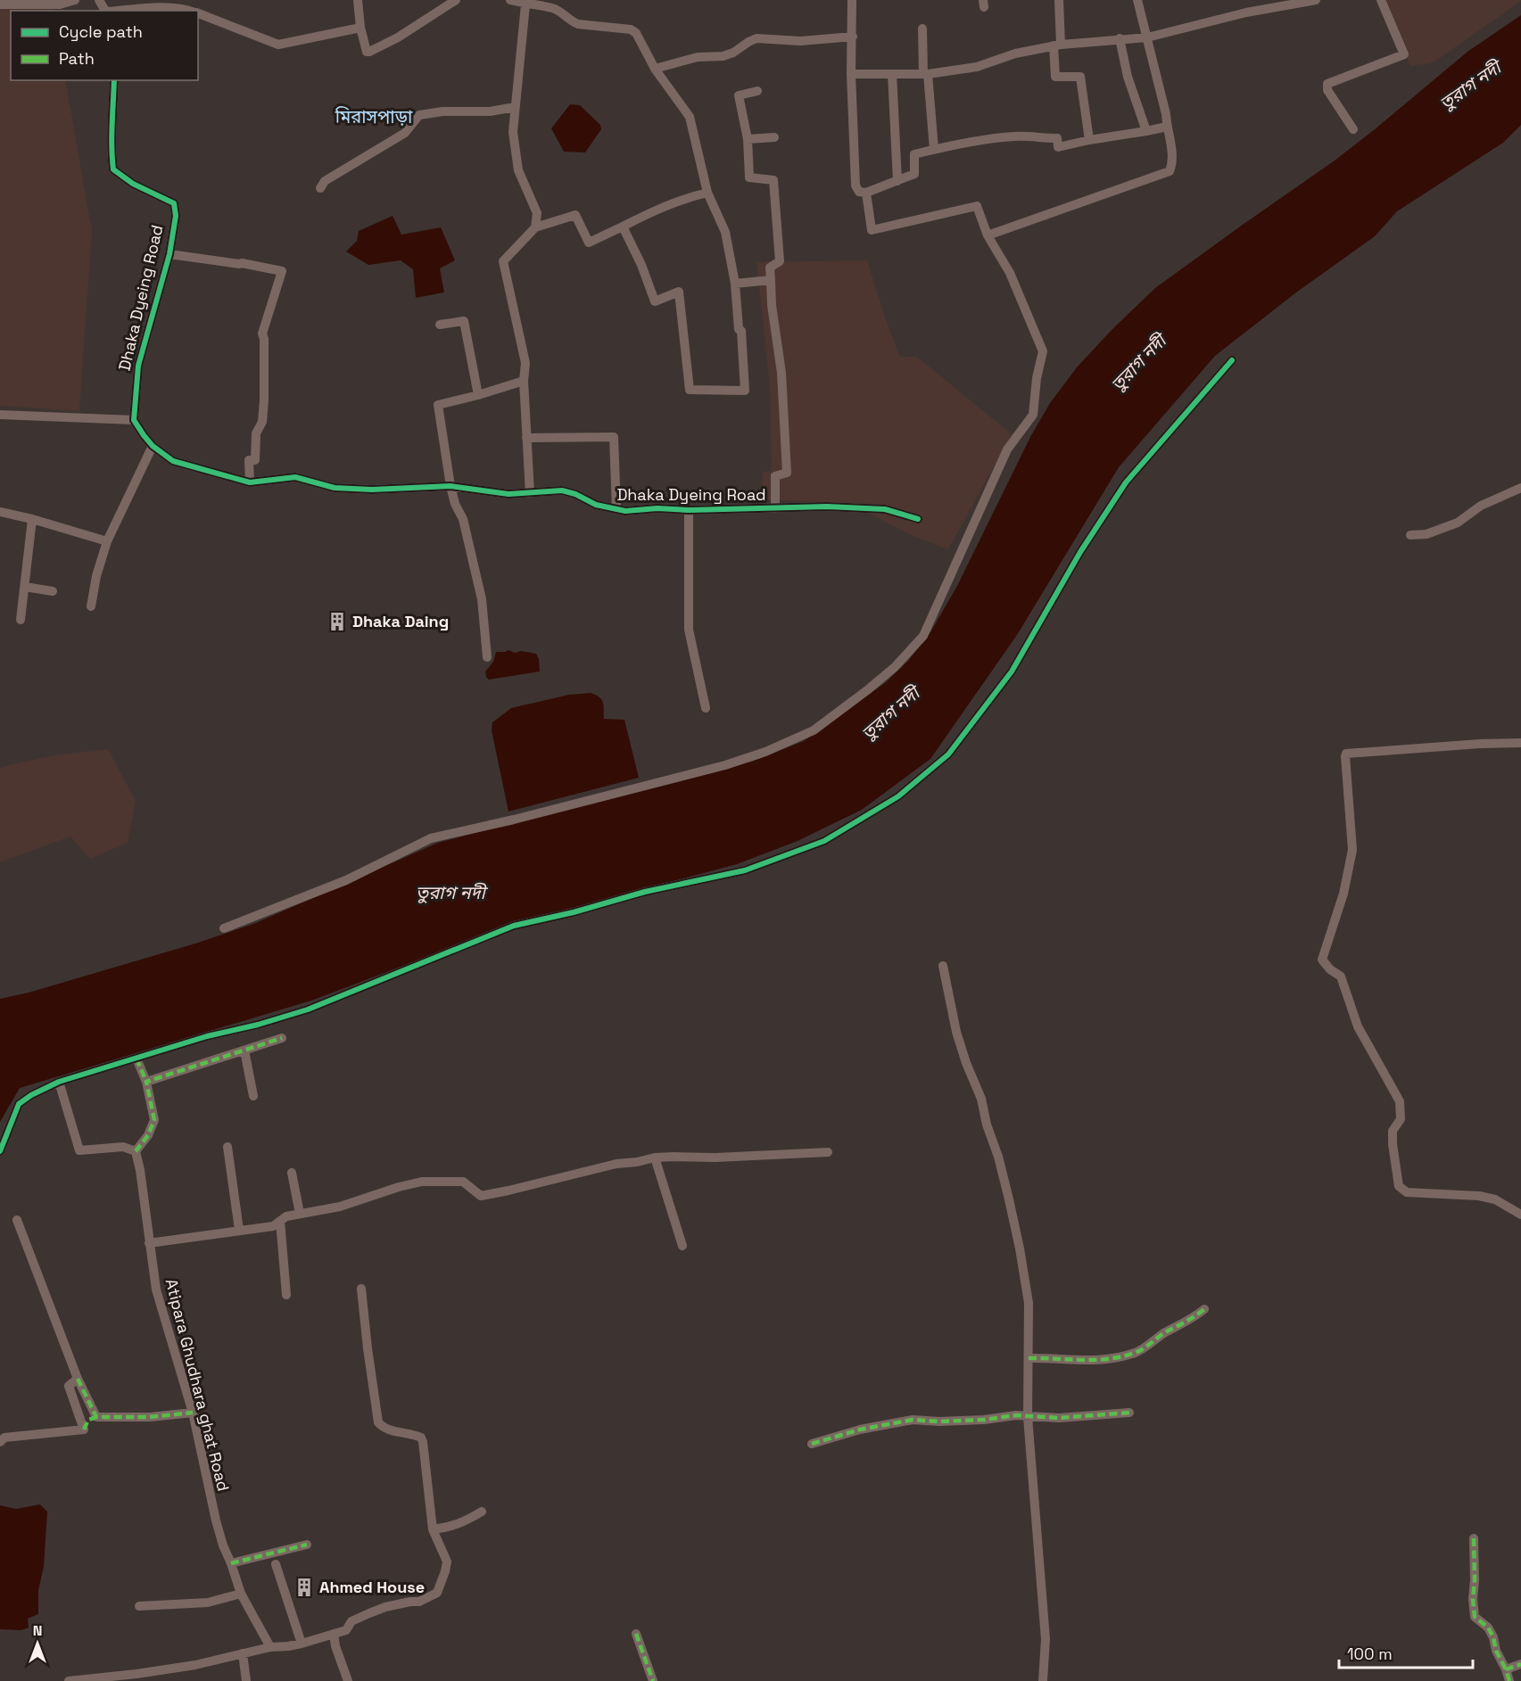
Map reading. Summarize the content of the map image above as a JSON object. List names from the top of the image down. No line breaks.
{"streets":{"street":["Dhaka Dyeing Road","Atipara Ghudhara ghat Road"]},"districts":["মিরাসপাড়া"],"water":["তুরাগ নদী"],"places":{"building":["Dhaka Daing","Ahmed House"]},"legend":["Cycle path","Path"],"scale_bar":"100 m","north":"top"}
